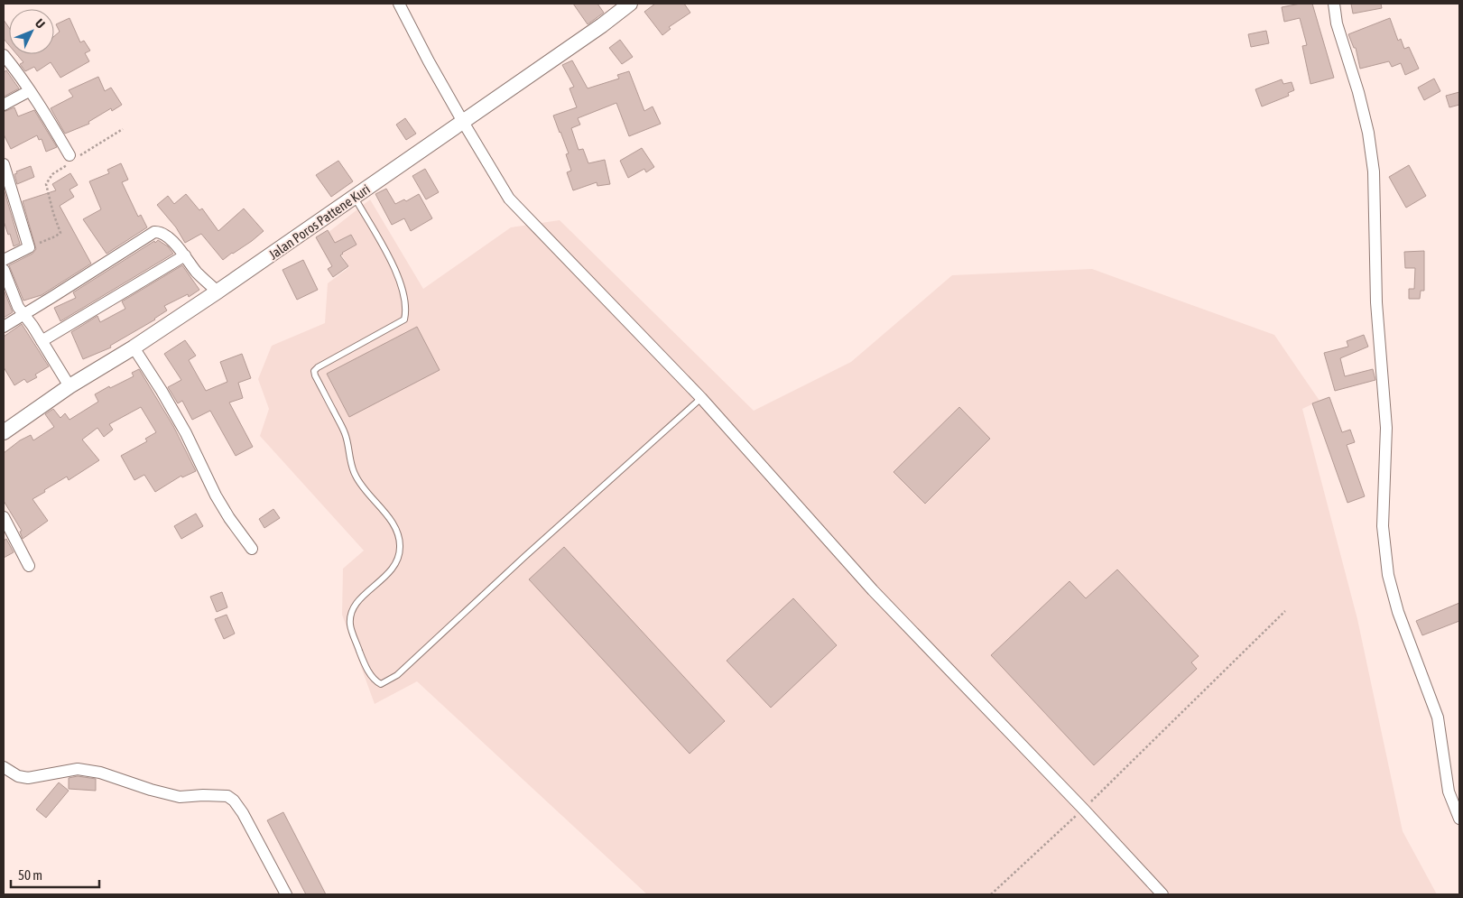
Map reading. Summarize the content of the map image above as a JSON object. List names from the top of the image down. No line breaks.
{"streets":{"street":["Jalan Poros Pattene Kuri"]},"scale_bar":"50 m","north":"top right"}
